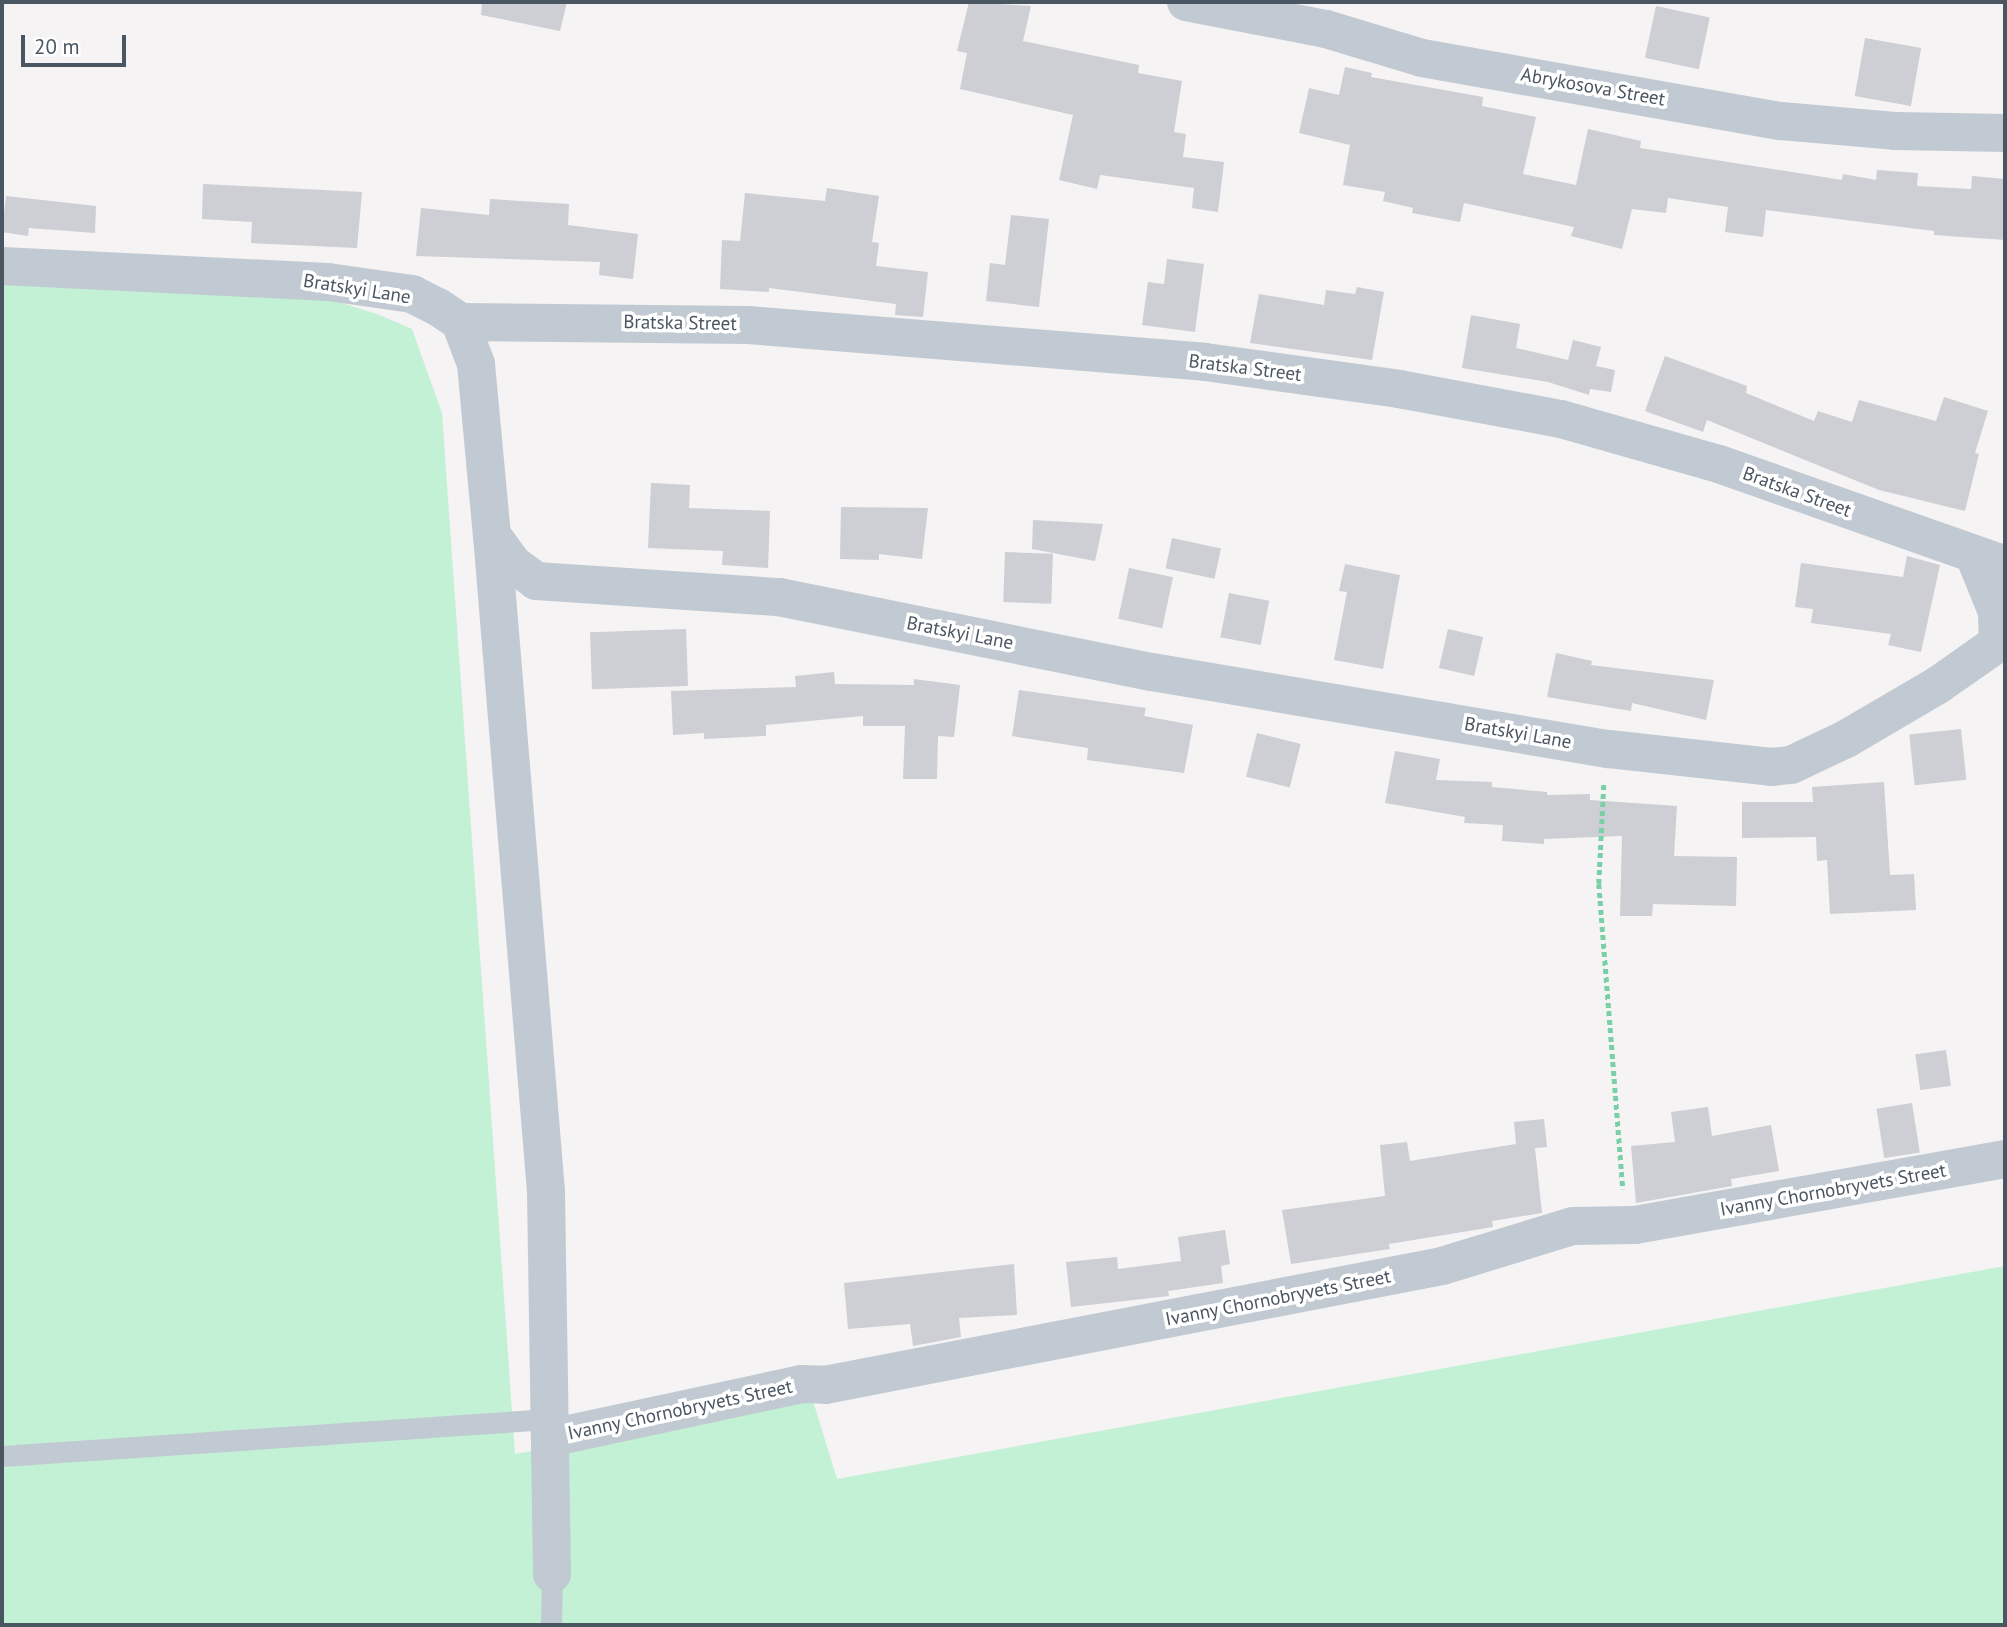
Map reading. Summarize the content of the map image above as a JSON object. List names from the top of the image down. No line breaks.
{"streets":{"street":["Abrykosova Street","Bratskyi Lane","Bratska Street","Ivanny Chornobryvets Street"]},"crossings":[["Bratskyi Lane","Bratska Street"]],"scale_bar":"20 m"}
